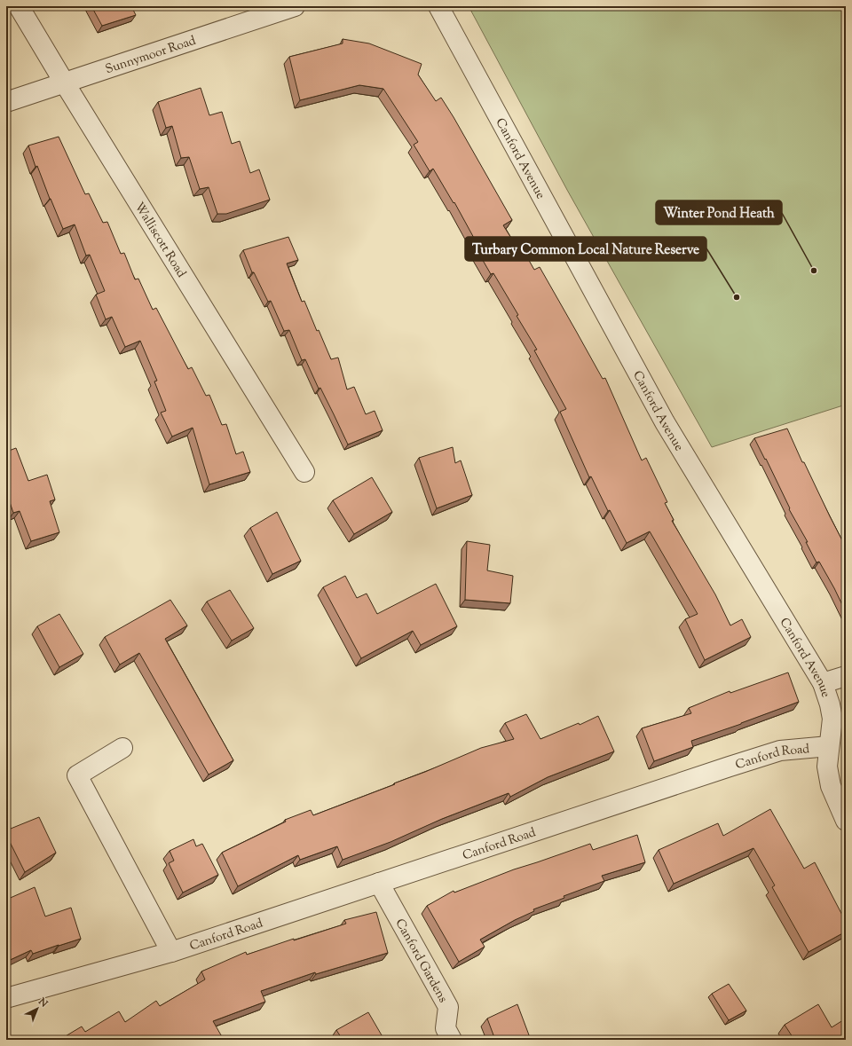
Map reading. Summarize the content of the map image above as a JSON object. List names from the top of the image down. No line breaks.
{"streets":{"street":["Sunnymoor Road","Canford Avenue","Walliscott Road","Canford Road","Canford Gardens"]},"crossings":[["Sunnymoor Road","Walliscott Road"],["Canford Avenue","Canford Road"],["Canford Road","Canford Gardens"]],"places":["Winter Pond Heath","Turbary Common Local Nature Reserve"],"north":"top right"}
